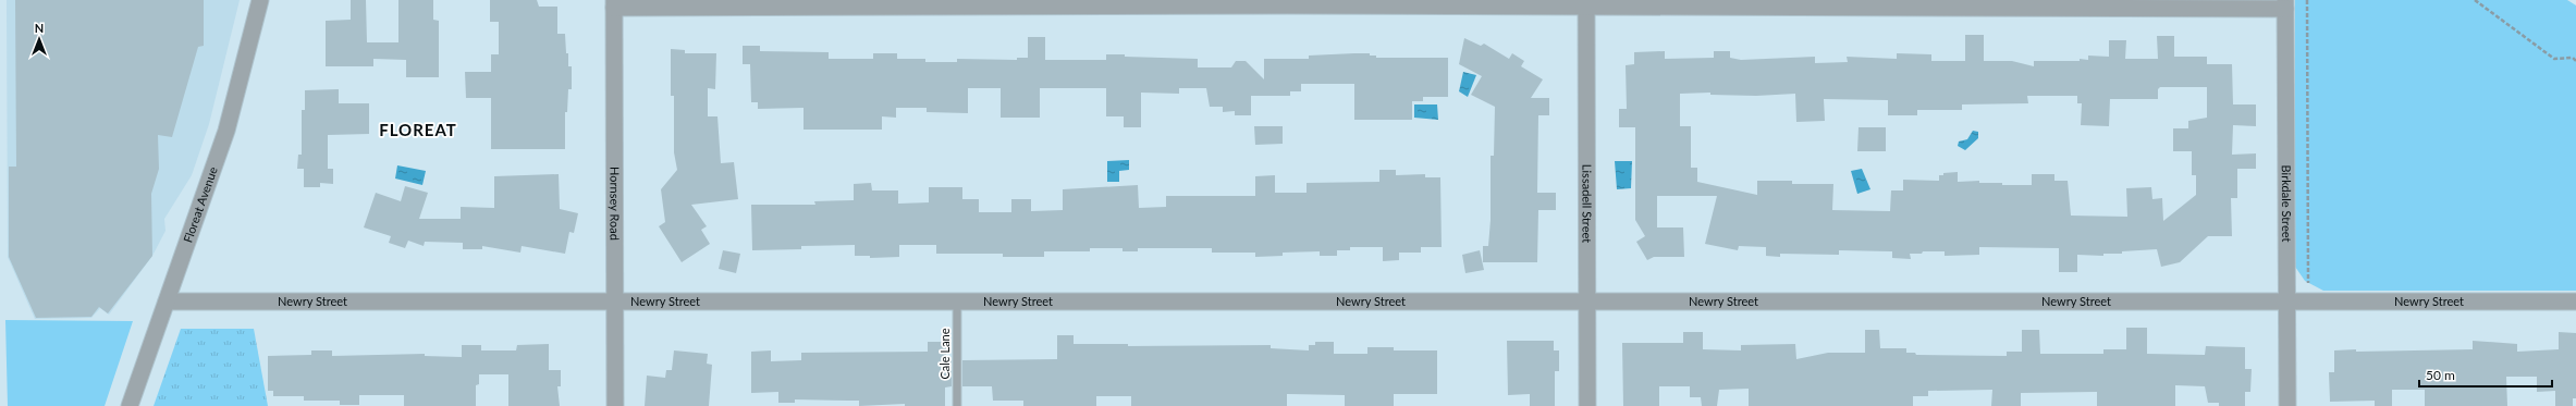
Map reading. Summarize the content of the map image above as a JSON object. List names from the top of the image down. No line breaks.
{"streets":{"street":["Hornsey Road","Lissadell Street","Birkdale Street","Floreat Avenue","Newry Street"],"lane":["Cale Lane"]},"crossings":[["Hornsey Road","Newry Street"],["Lissadell Street","Newry Street"],["Birkdale Street","Newry Street"],["Floreat Avenue","Newry Street"],["Newry Street","Cale Lane"]],"districts":["FLOREAT"],"scale_bar":"50 m","north":"top"}
